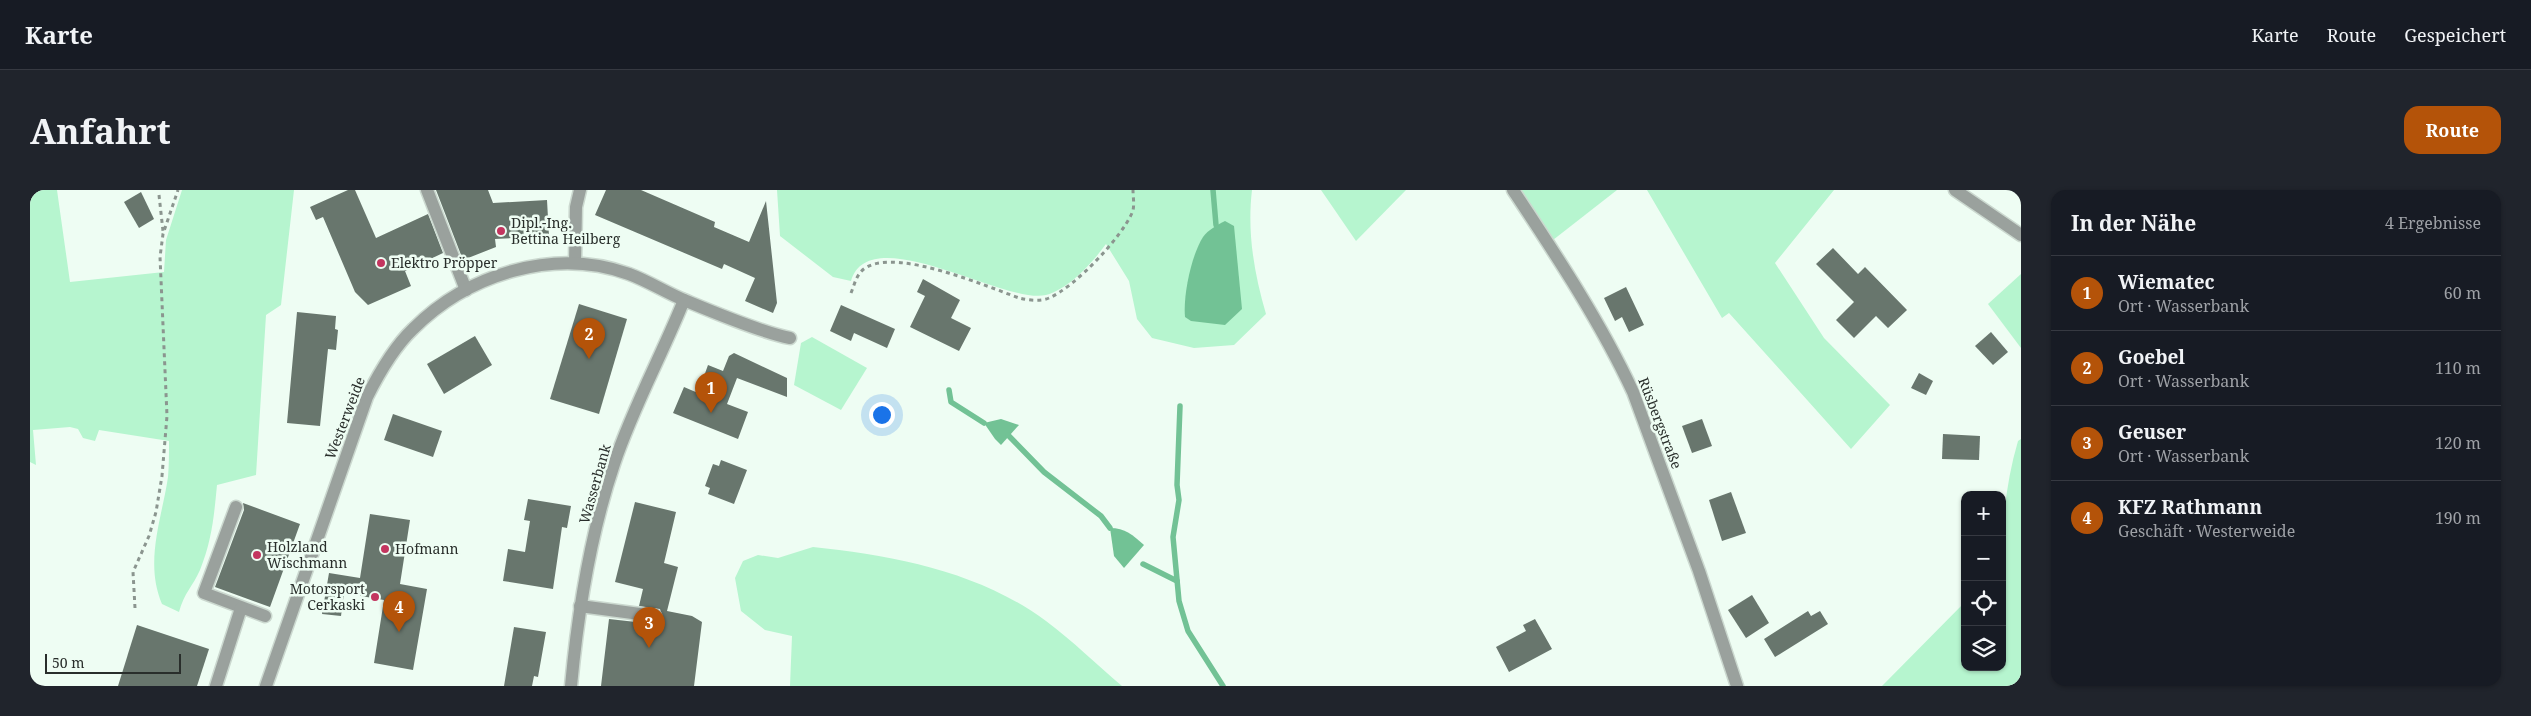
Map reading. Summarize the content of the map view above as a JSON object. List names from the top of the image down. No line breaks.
{"streets":{"street":["Westerweide","Rüsbergstraße","Wasserbank"]},"crossings":[["Westerweide","Wasserbank"]],"places":["Dipl.-Ing. Bettina Heilberg","Elektro Pröpper","Hofmann","Holzland Wischmann","Motorsport Cerkaski"],"scale_bar":"50 m","page":{"header":"Karte","nav":["Karte","Route","Gespeichert"],"buttons":"Route","title":"Anfahrt","heading":["In der Nähe","4 Ergebnisse"],"list":[{"mark":"1","name":"Wiematec","note":"Ort · Wasserbank","value":"60 m"},{"mark":"2","name":"Goebel","note":"Ort · Wasserbank","value":"110 m"},{"mark":"3","name":"Geuser","note":"Ort · Wasserbank","value":"120 m"},{"mark":"4","name":"KFZ Rathmann","note":"Geschäft · Westerweide","value":"190 m"}],"pins":["2","1","4","3"],"map_buttons":["+","−"],"scale":"50 m"}}
